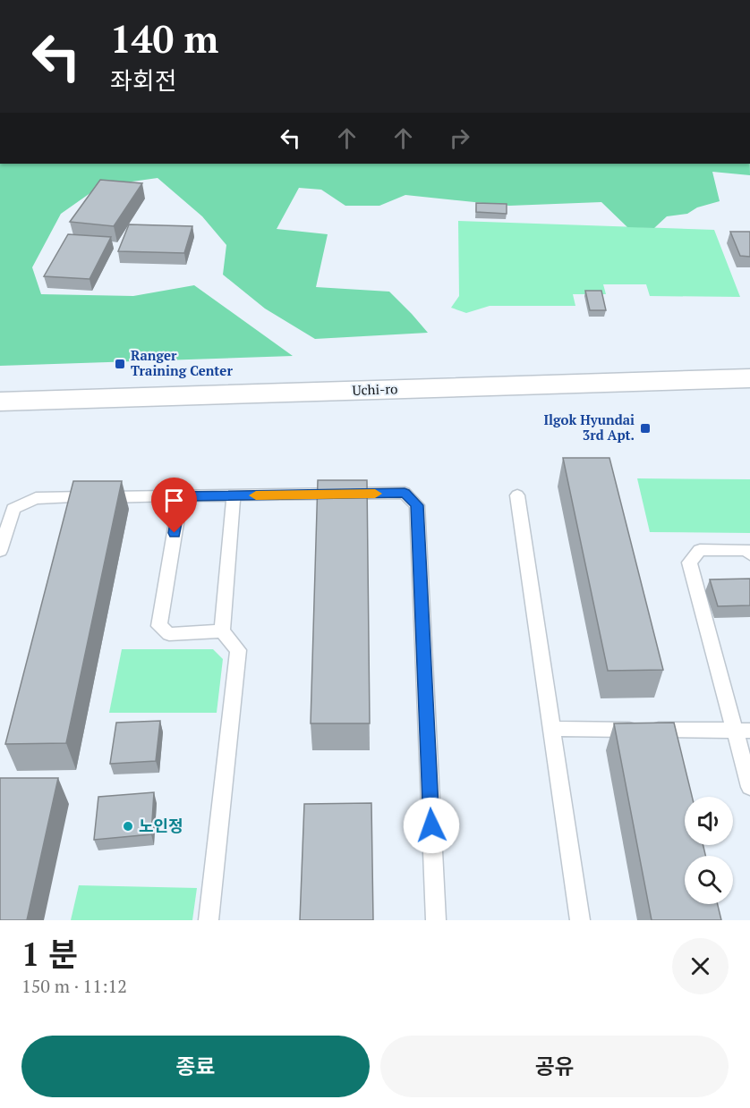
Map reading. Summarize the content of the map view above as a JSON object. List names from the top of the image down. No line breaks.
{"streets":{"main road":["Uchi-ro"]},"places":{"transit":["Ranger Training Center","Ilgok Hyundai 3rd Apt."],"other":["노인정"]},"page":{"turn":["140 m","좌회전"],"heading":["1 분","150 m · 11:12"],"buttons":["종료","공유"]}}
